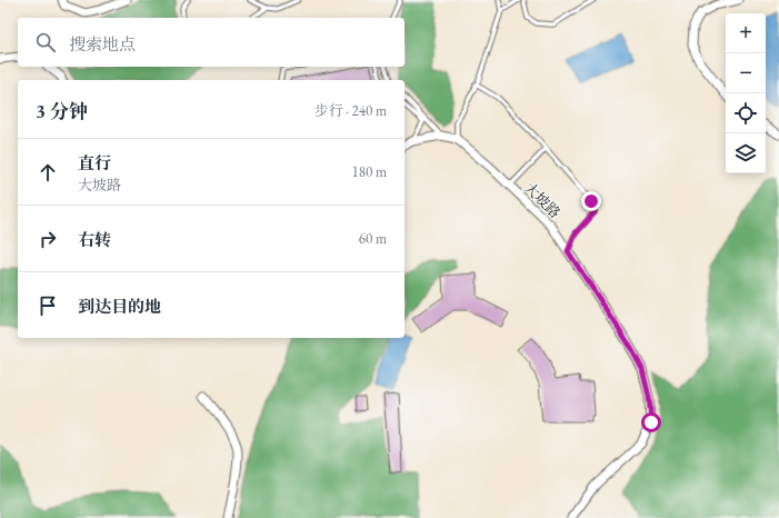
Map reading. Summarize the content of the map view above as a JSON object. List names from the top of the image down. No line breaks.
{"streets":{"street":["大坡路"]},"page":{"map_buttons":["+","−"],"search":"搜索地点","heading":["3 分钟","步行 · 240 m"],"list":[["直行","大坡路","180 m"],["右转","60 m"],"到达目的地"]}}
